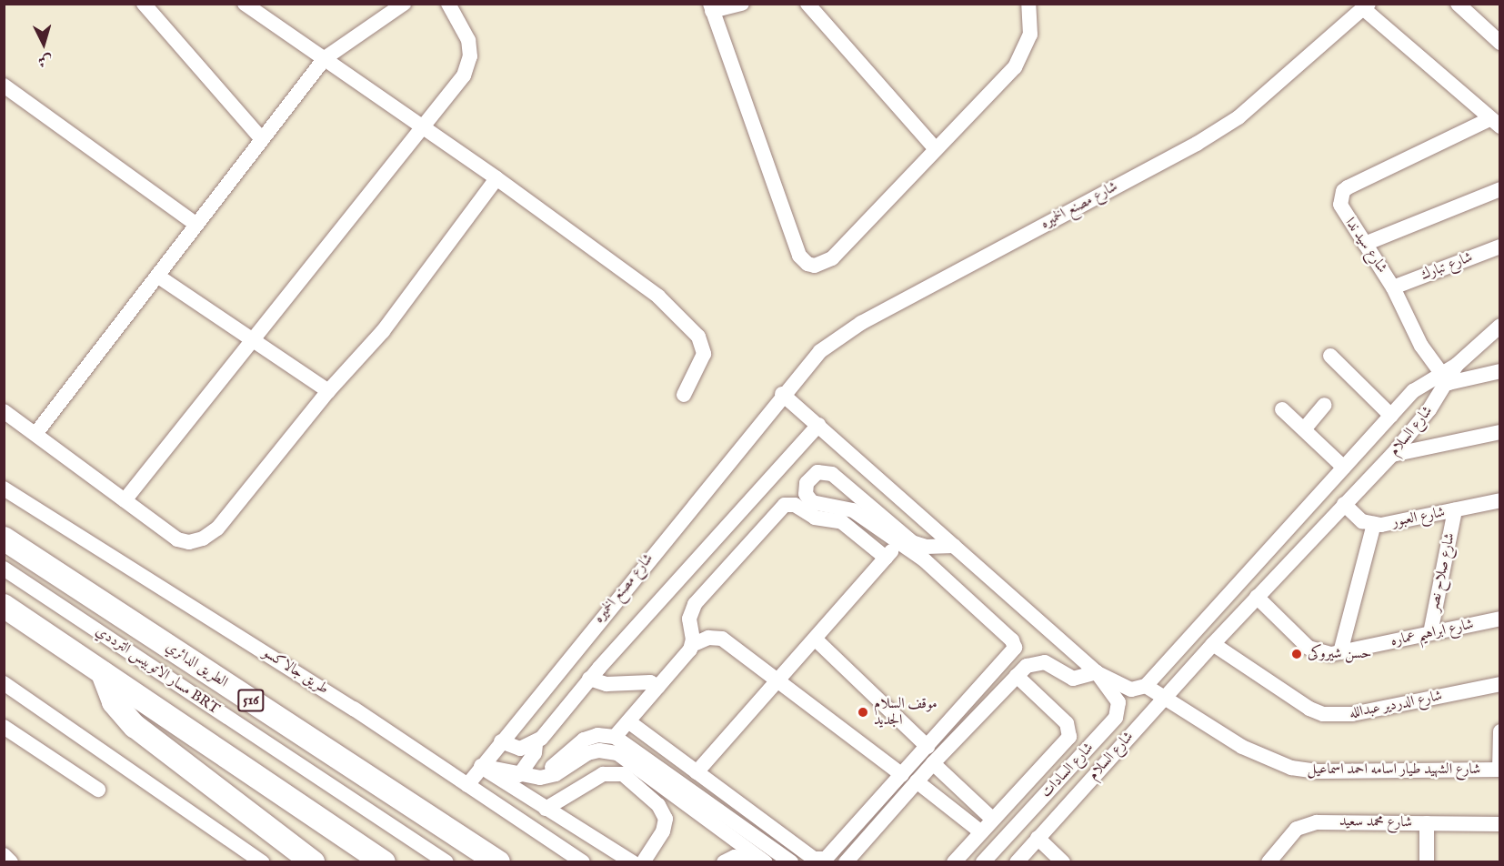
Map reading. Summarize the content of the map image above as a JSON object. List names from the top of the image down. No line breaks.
{"streets":{"highway":["الطريق الدائري","516"],"street":["شارع مصنع الخميره","شارع سيد ندا","شارع تبارك","شارع السلام","شارع العبور","شارع صلاح نصر","شارع ابراهيم عماره","مسار الاتوبيس الترددي BRT","طريق جالاكسو","شارع الدردير عبدالله","شارع الشهيد طيار اسامه احمد اسماعيل","شارع السادات","شارع محمد سعيد"]},"crossings":[["شارع مصنع الخميره","طريق جالاكسو"],["شارع سيد ندا","شارع تبارك"],["شارع سيد ندا","شارع السلام"],["شارع السلام","شارع العبور"],["شارع السلام","شارع ابراهيم عماره"],["شارع السلام","شارع الدردير عبدالله"],["شارع السلام","شارع الشهيد طيار اسامه احمد اسماعيل"],["شارع العبور","شارع صلاح نصر"],["شارع صلاح نصر","شارع ابراهيم عماره"]],"places":["حسن شيروكى","موقف السلام الجديد"],"north":"bottom"}
